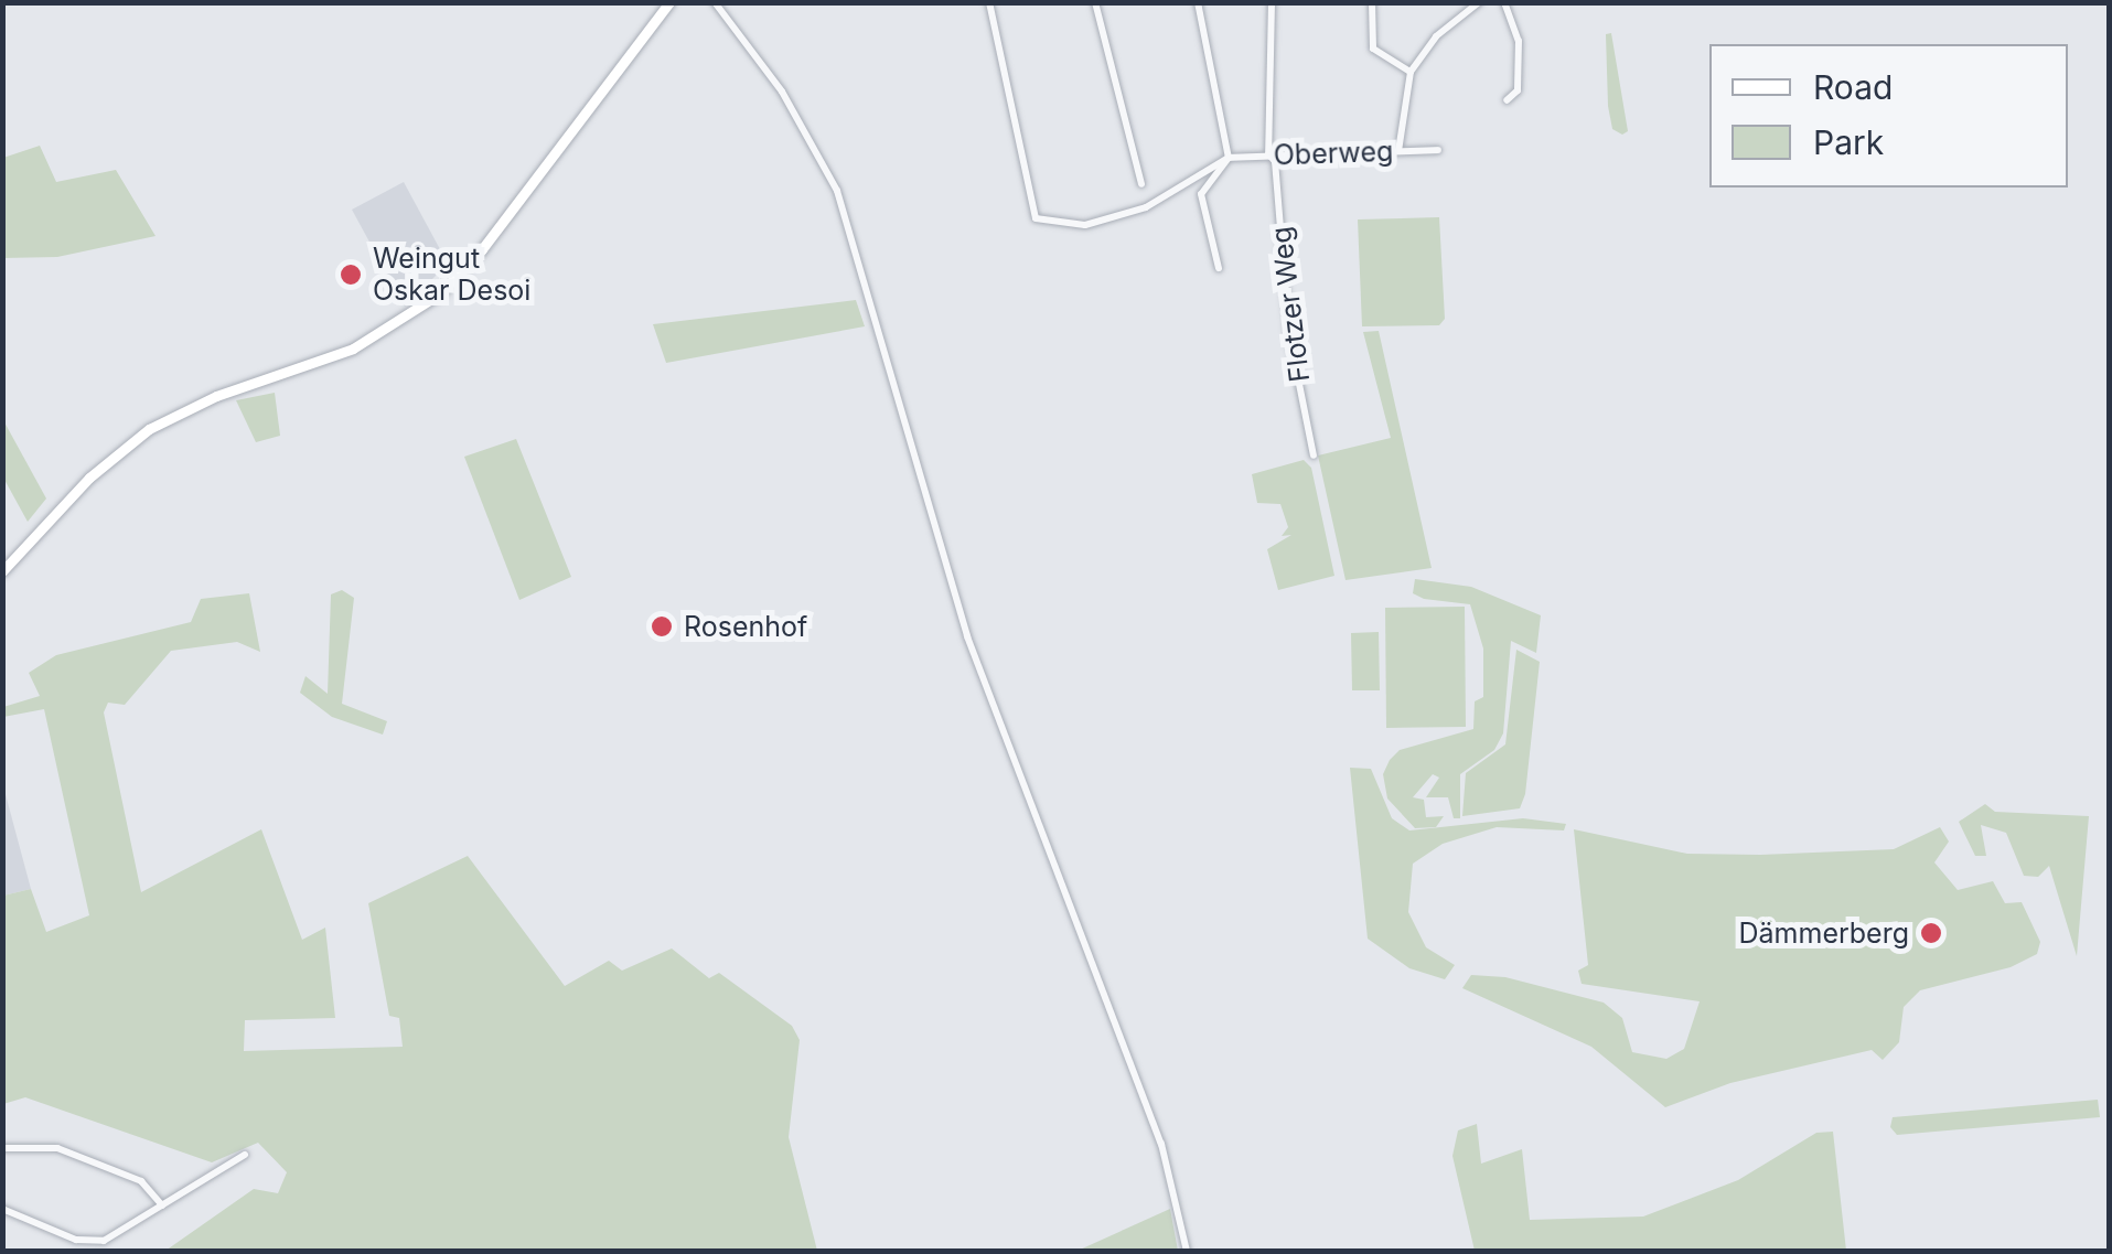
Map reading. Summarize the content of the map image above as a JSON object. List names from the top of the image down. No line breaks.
{"streets":{"street":["Oberweg","Flotzer Weg"]},"crossings":[["Oberweg","Flotzer Weg"]],"places":["Weingut Oskar Desoi","Rosenhof","Dämmerberg"],"legend":["Road","Park"]}
